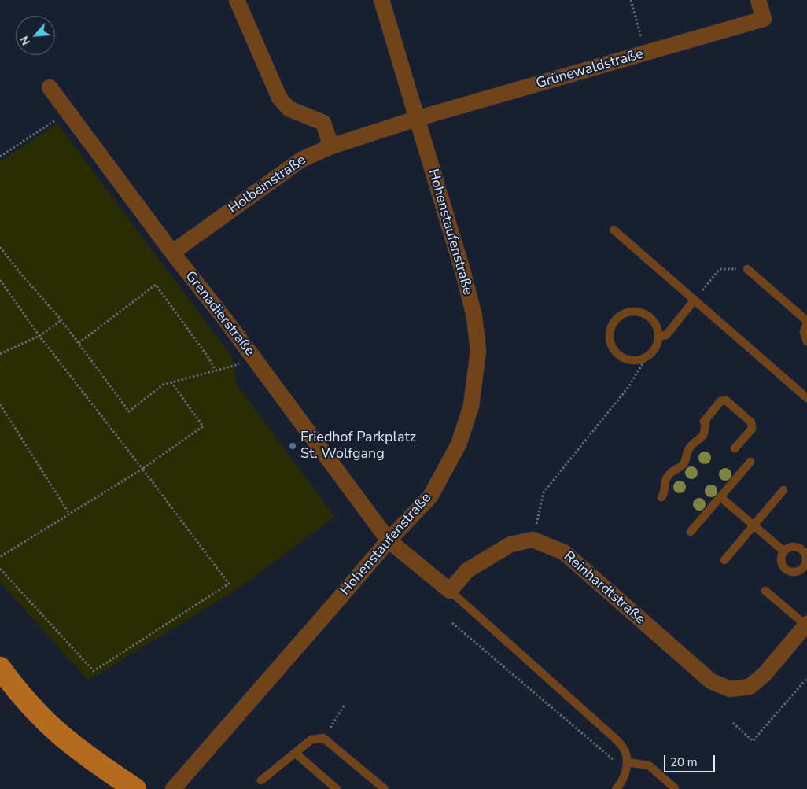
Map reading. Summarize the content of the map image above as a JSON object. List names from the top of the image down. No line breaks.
{"streets":{"street":["Grünewaldstraße","Holbeinstraße","Hohenstaufenstraße","Grenadierstraße","Reinhardtstraße"]},"crossings":[["Grünewaldstraße","Holbeinstraße"],["Grünewaldstraße","Hohenstaufenstraße"],["Holbeinstraße","Hohenstaufenstraße"],["Holbeinstraße","Grenadierstraße"],["Hohenstaufenstraße","Grenadierstraße"]],"places":["Friedhof Parkplatz St. Wolfgang"],"scale_bar":"20 m","north":"bottom left"}
